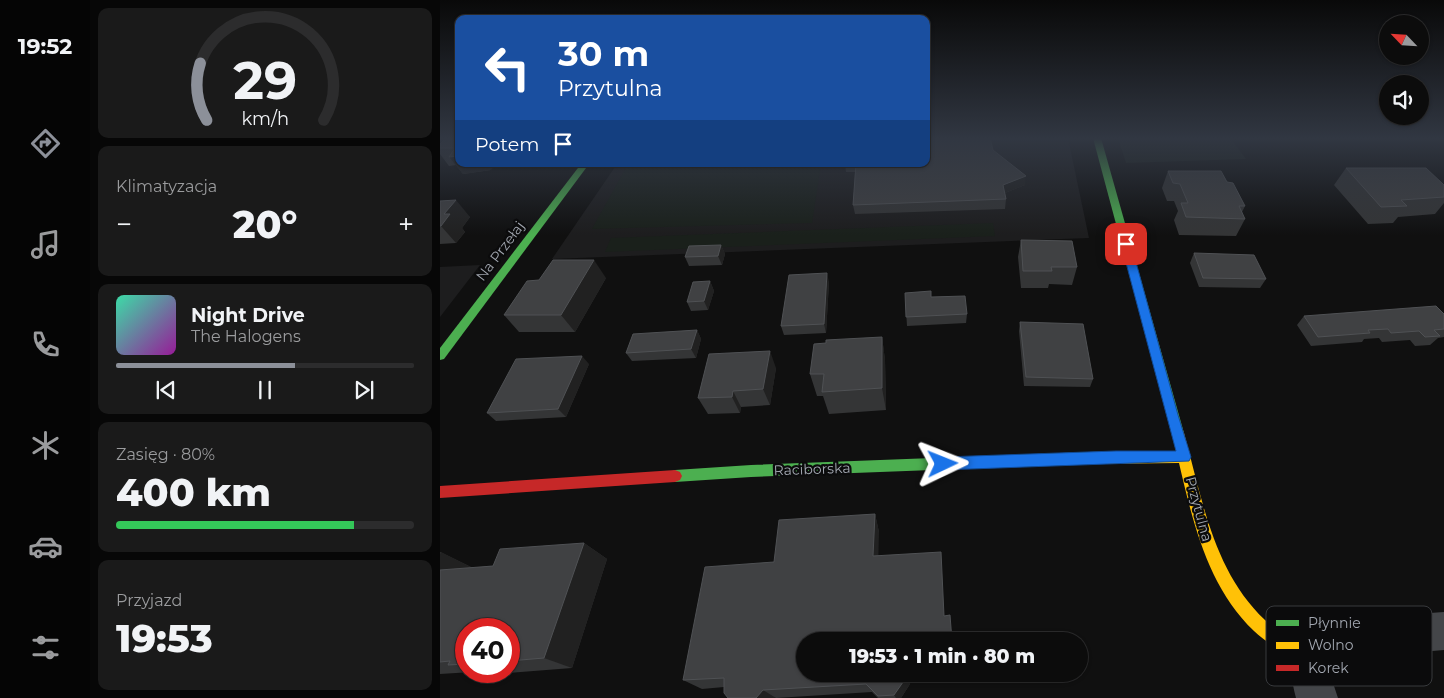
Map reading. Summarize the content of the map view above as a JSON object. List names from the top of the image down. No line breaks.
{"streets":{"street":["Na Przełaj","Raciborska","Przytulna"]},"crossings":[["Raciborska","Przytulna"]],"legend":["Płynnie","Wolno","Korek"],"north":"top left","page":{"tabs":"19:52","turn":["30 m","Przytulna"],"then":"Potem","tile":["Klimatyzacja",["Zasięg · 80%","400 km"],["Przyjazd","19:53"]],"heat":["−","20°","+"],"song":["Night Drive","The Halogens"],"limit":"40","trip":"19:53 · 1 min · 80 m","gauge":["29","km/h"]}}
